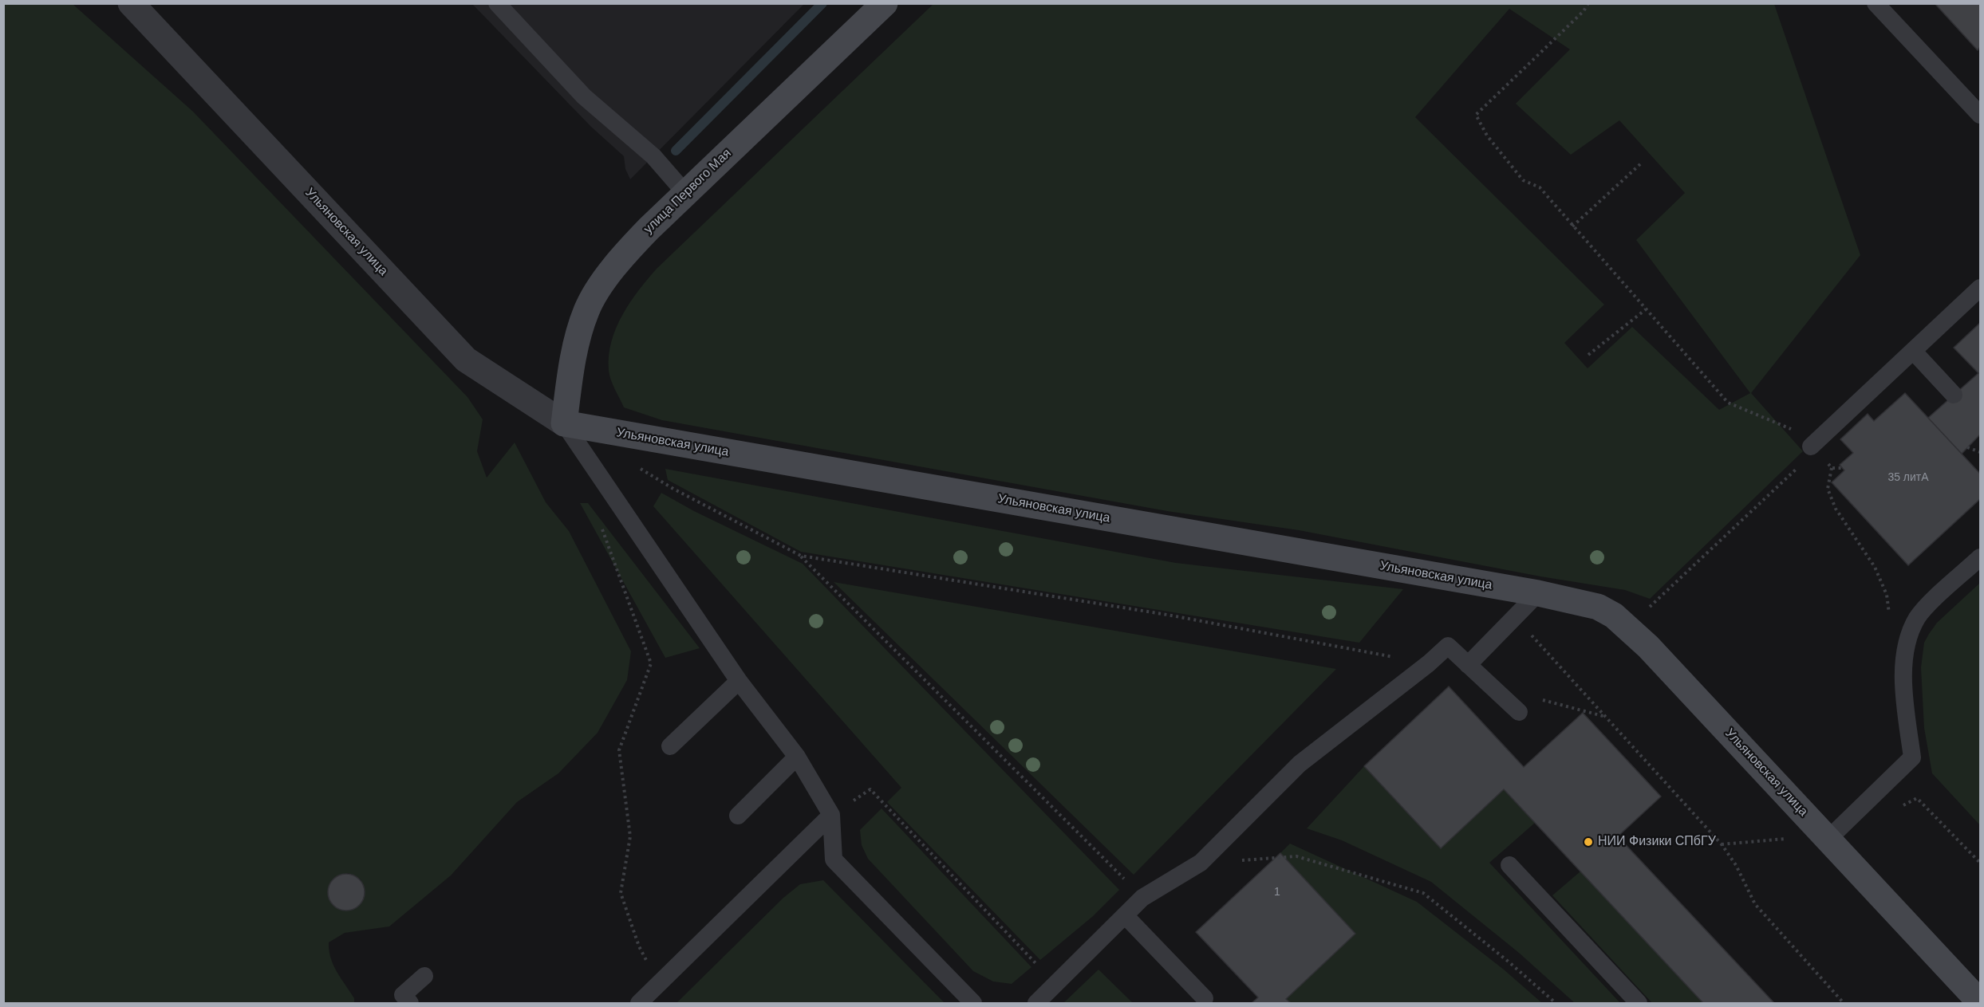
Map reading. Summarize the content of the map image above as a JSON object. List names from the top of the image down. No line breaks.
{"streets":{"street":["улица Первого Мая","Ульяновская улица"]},"crossings":[["улица Первого Мая","Ульяновская улица"]],"places":["НИИ Физики СПбГУ"],"house_numbers":["35 литА","1"]}
